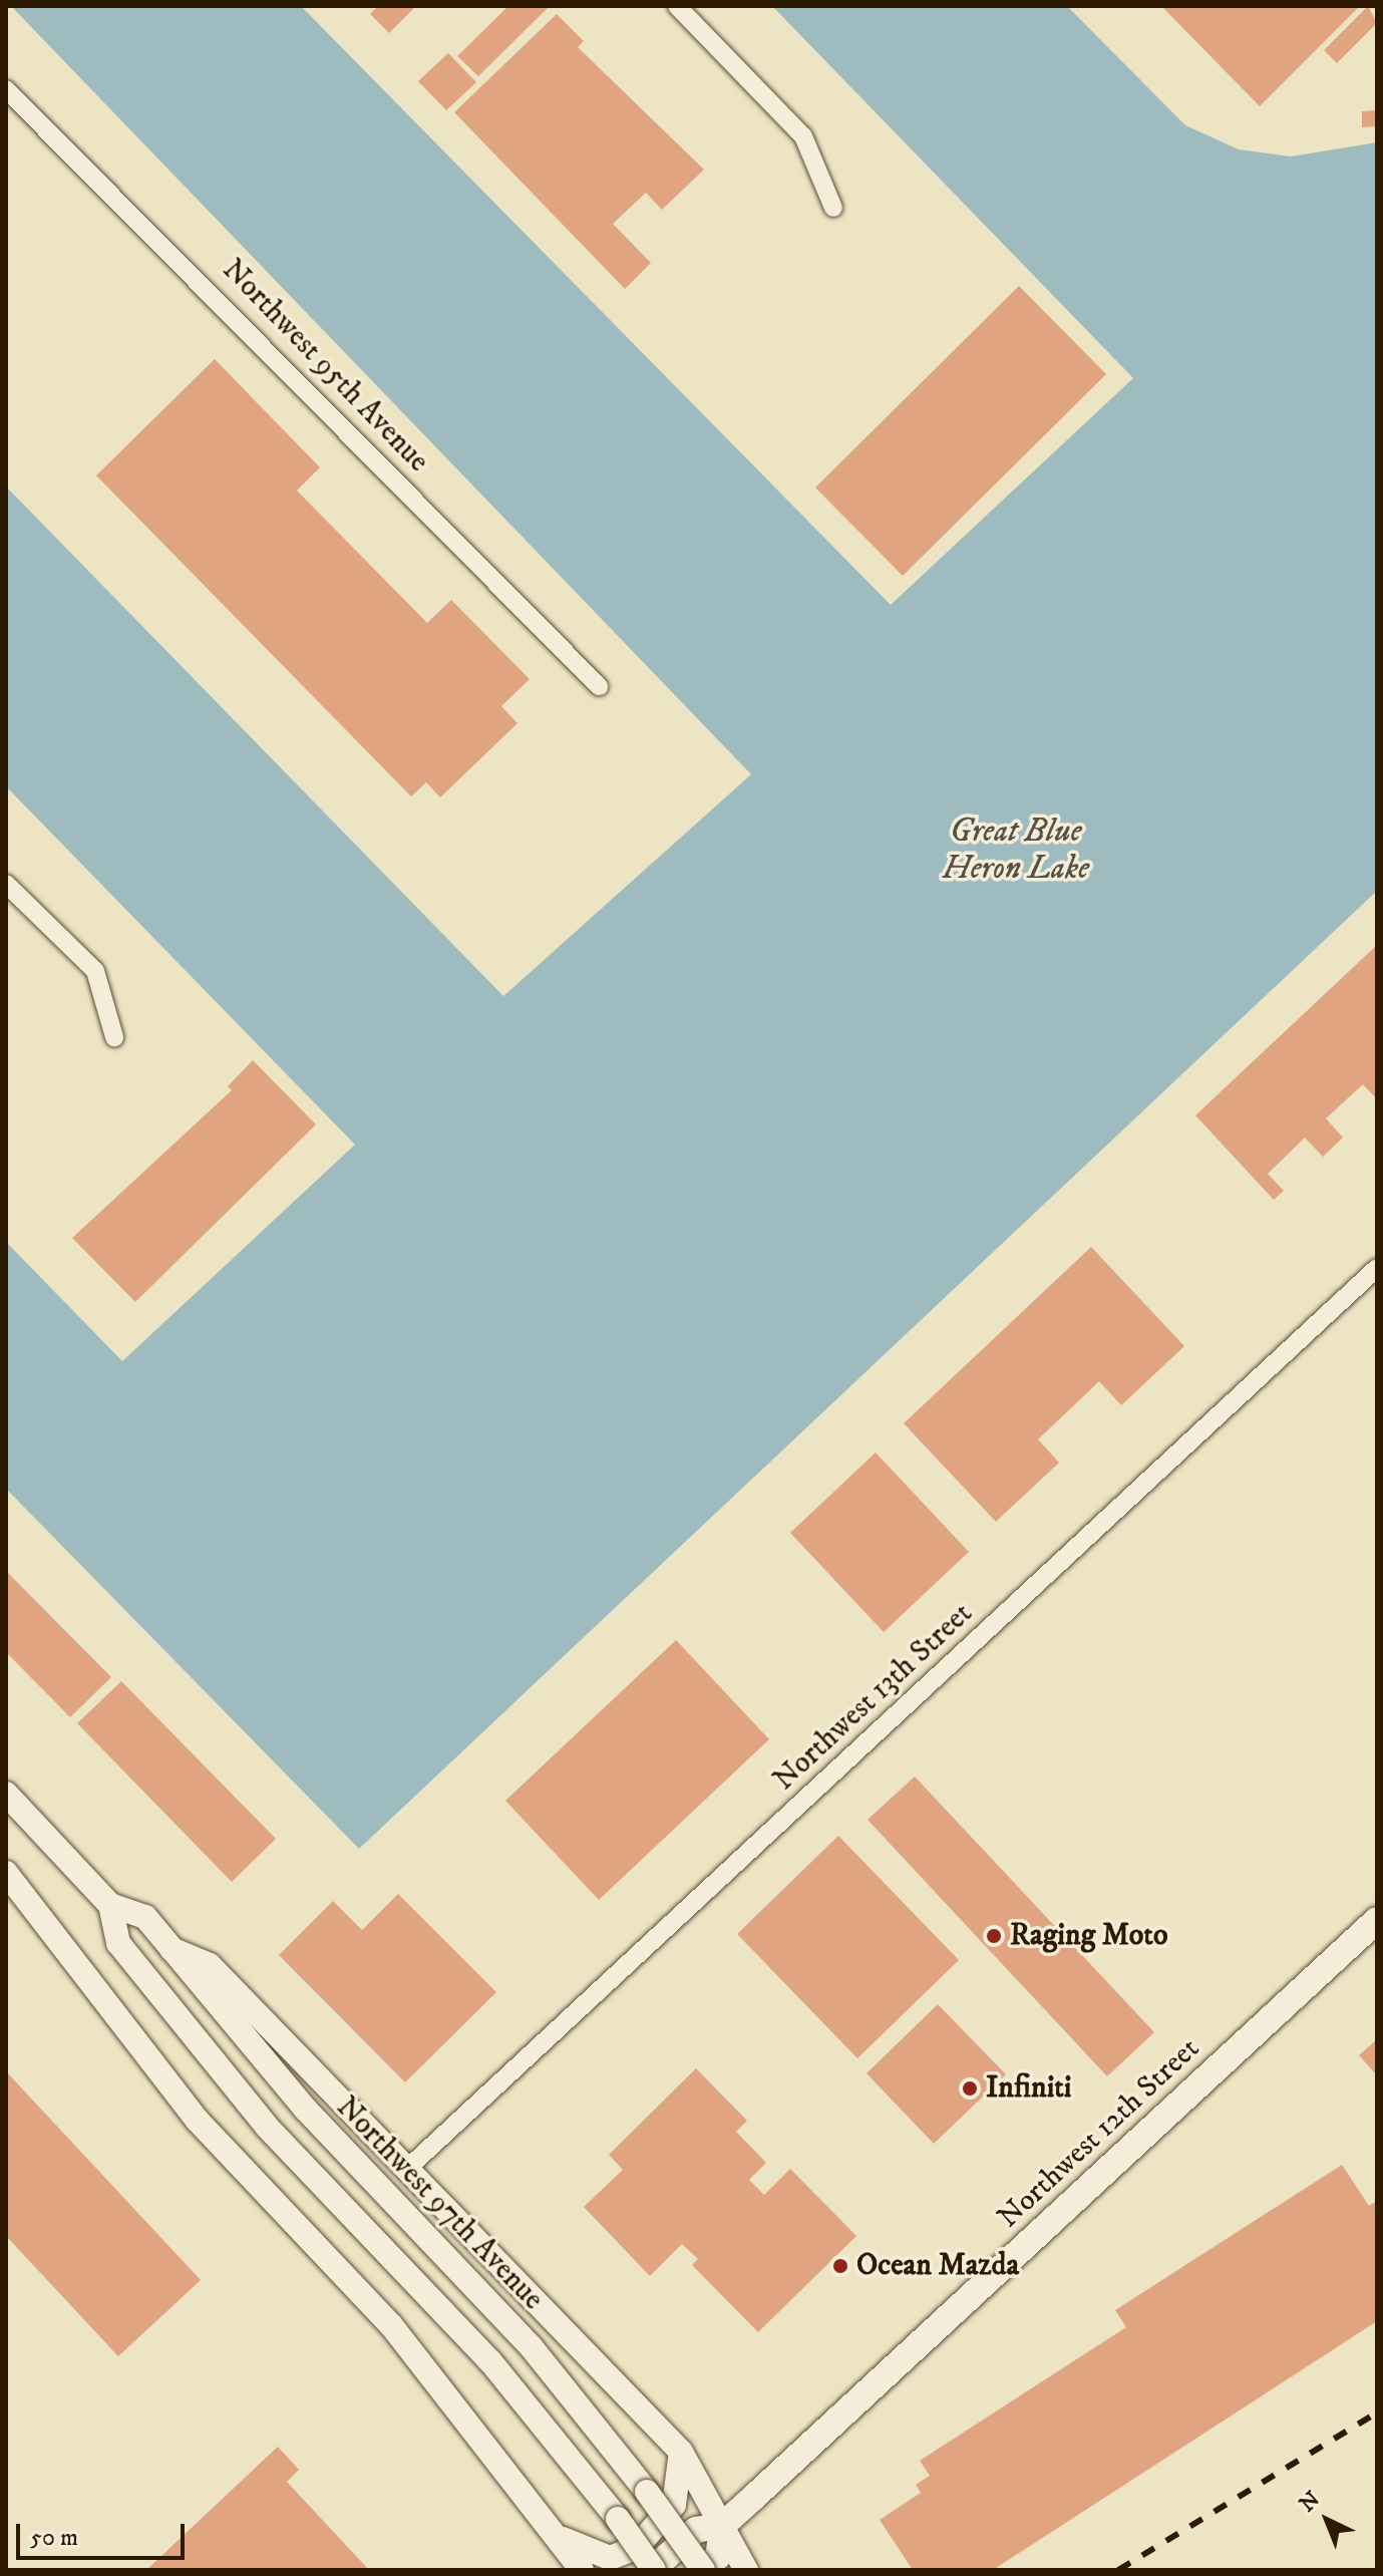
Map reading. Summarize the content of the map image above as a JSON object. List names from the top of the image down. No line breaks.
{"streets":{"main road":["Northwest 12th Street"],"street":["Northwest 95th Avenue","Northwest 13th Street","Northwest 97th Avenue"]},"water":["Great Blue Heron Lake"],"places":["Raging Moto","Infiniti","Ocean Mazda"],"scale_bar":"50 m","north":"top left"}
